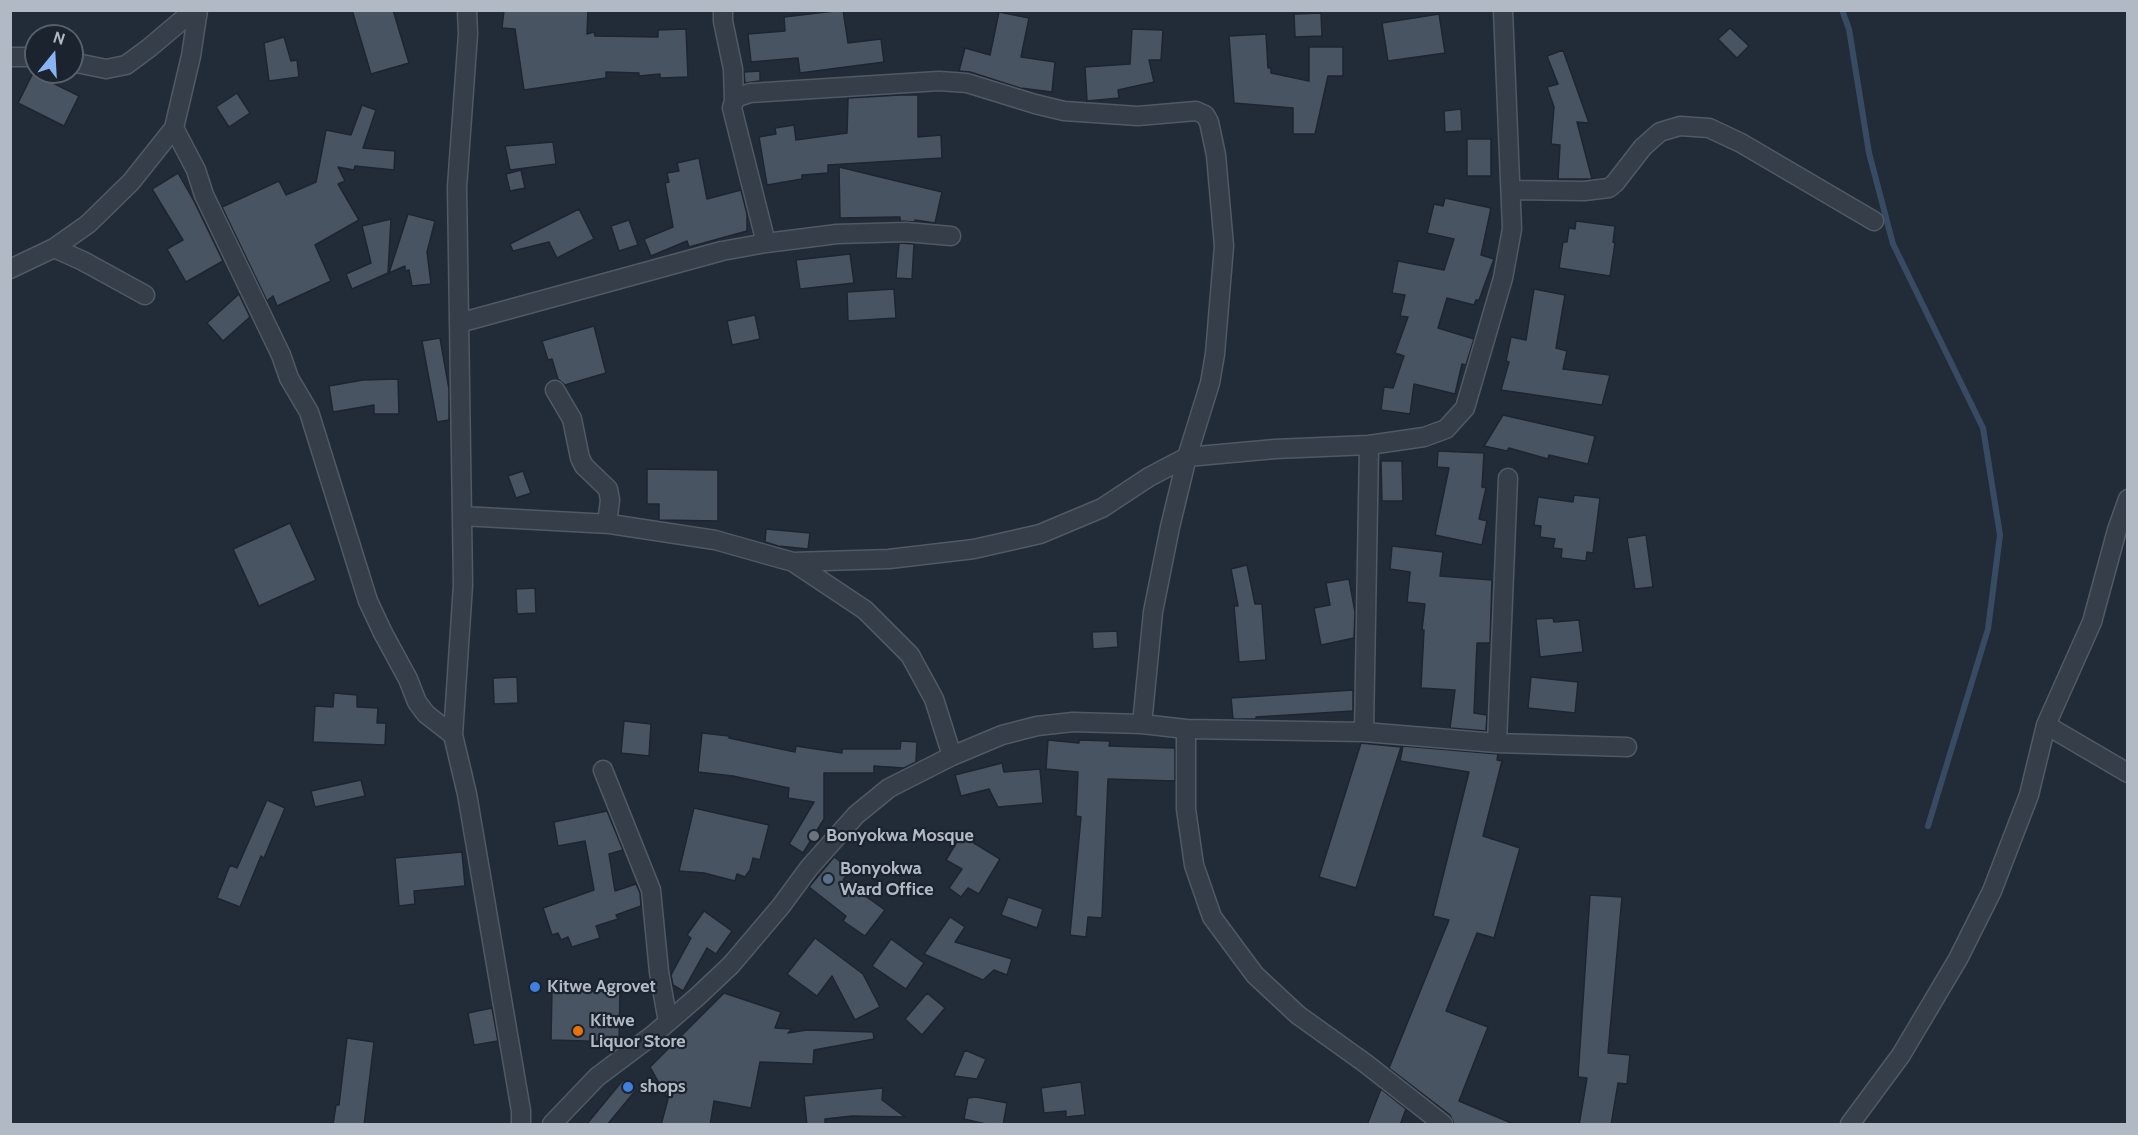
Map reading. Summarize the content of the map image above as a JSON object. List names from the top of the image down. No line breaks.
{"places":["Bonyokwa Mosque","Bonyokwa Ward Office","Kitwe Agrovet","Kitwe Liquor Store","shops"],"north":"top"}
